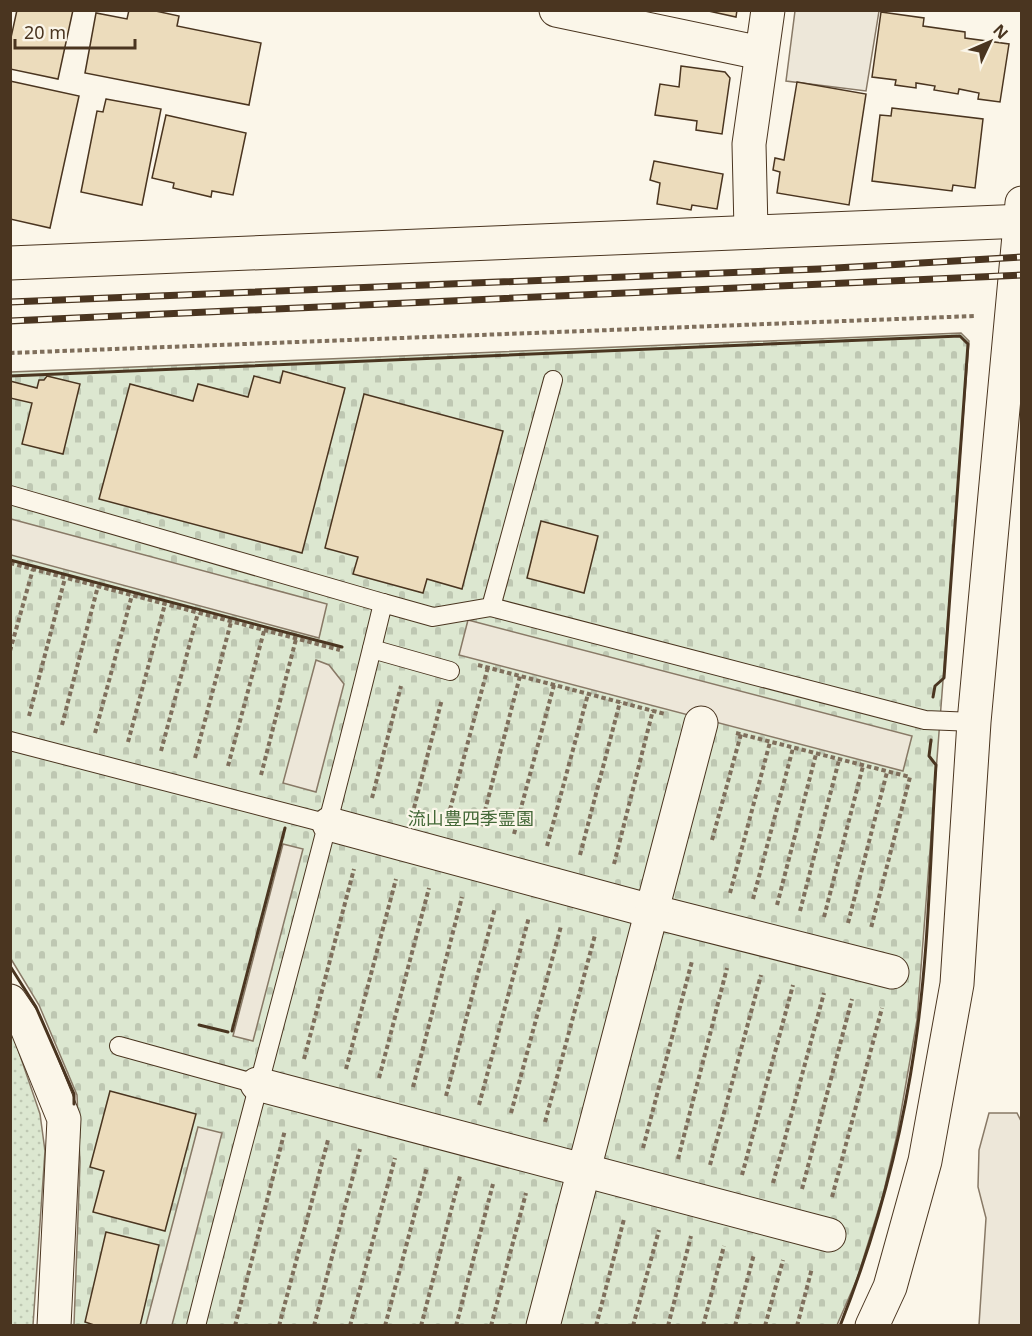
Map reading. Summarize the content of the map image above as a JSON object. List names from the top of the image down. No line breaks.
{"parks":["流山豊四季霊園"],"scale_bar":"20 m","north":"top right"}
